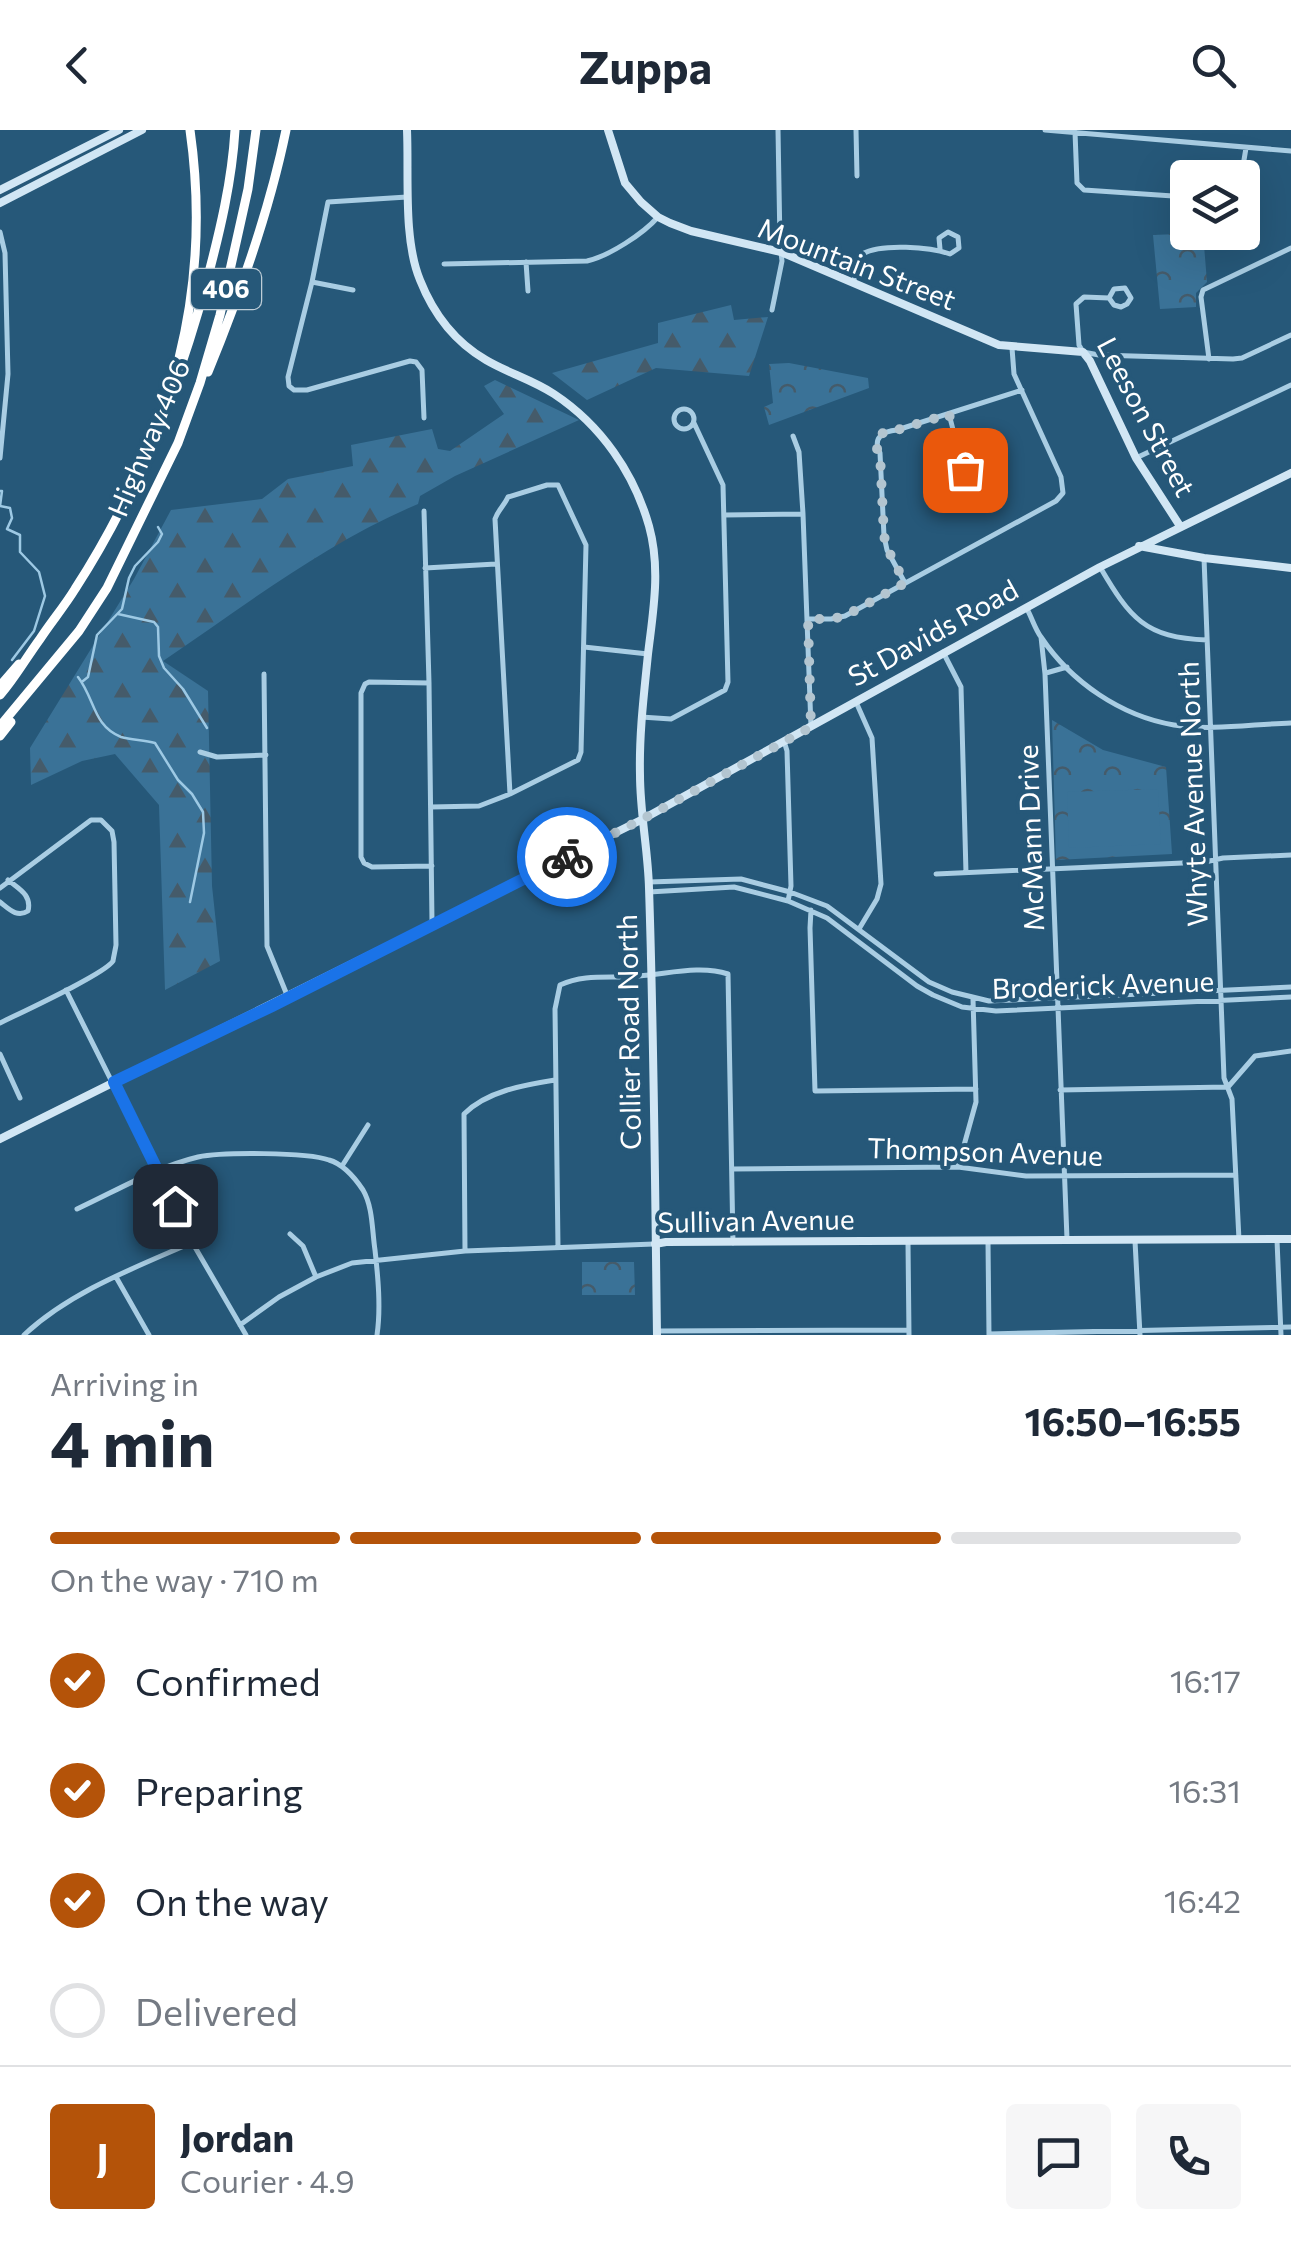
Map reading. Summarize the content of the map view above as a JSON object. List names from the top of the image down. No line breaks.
{"streets":{"highway":["406","Highway 406"],"main road":["Mountain Street","Leeson Street","St Davids Road","Collier Road North","Sullivan Avenue"],"street":["Whyte Avenue North","McMann Drive","Broderick Avenue","Thompson Avenue"]},"crossings":[["Mountain Street","Leeson Street"],["Leeson Street","St Davids Road"],["St Davids Road","Collier Road North"],["Whyte Avenue North","Broderick Avenue"],["Whyte Avenue North","Thompson Avenue"],["Whyte Avenue North","Sullivan Avenue"],["McMann Drive","Broderick Avenue"],["McMann Drive","Thompson Avenue"],["McMann Drive","Sullivan Avenue"],["Broderick Avenue","Collier Road North"],["Collier Road North","Sullivan Avenue"]],"page":{"header":"Zuppa","heading":["4 min","Arriving in","16:50–16:55"],"panel":["Jordan","Courier · 4.9"],"bar":"On the way · 710 m","list":[["Confirmed","16:17"],["Preparing","16:31"],["On the way","16:42"],"Delivered"],"round":"J"}}
